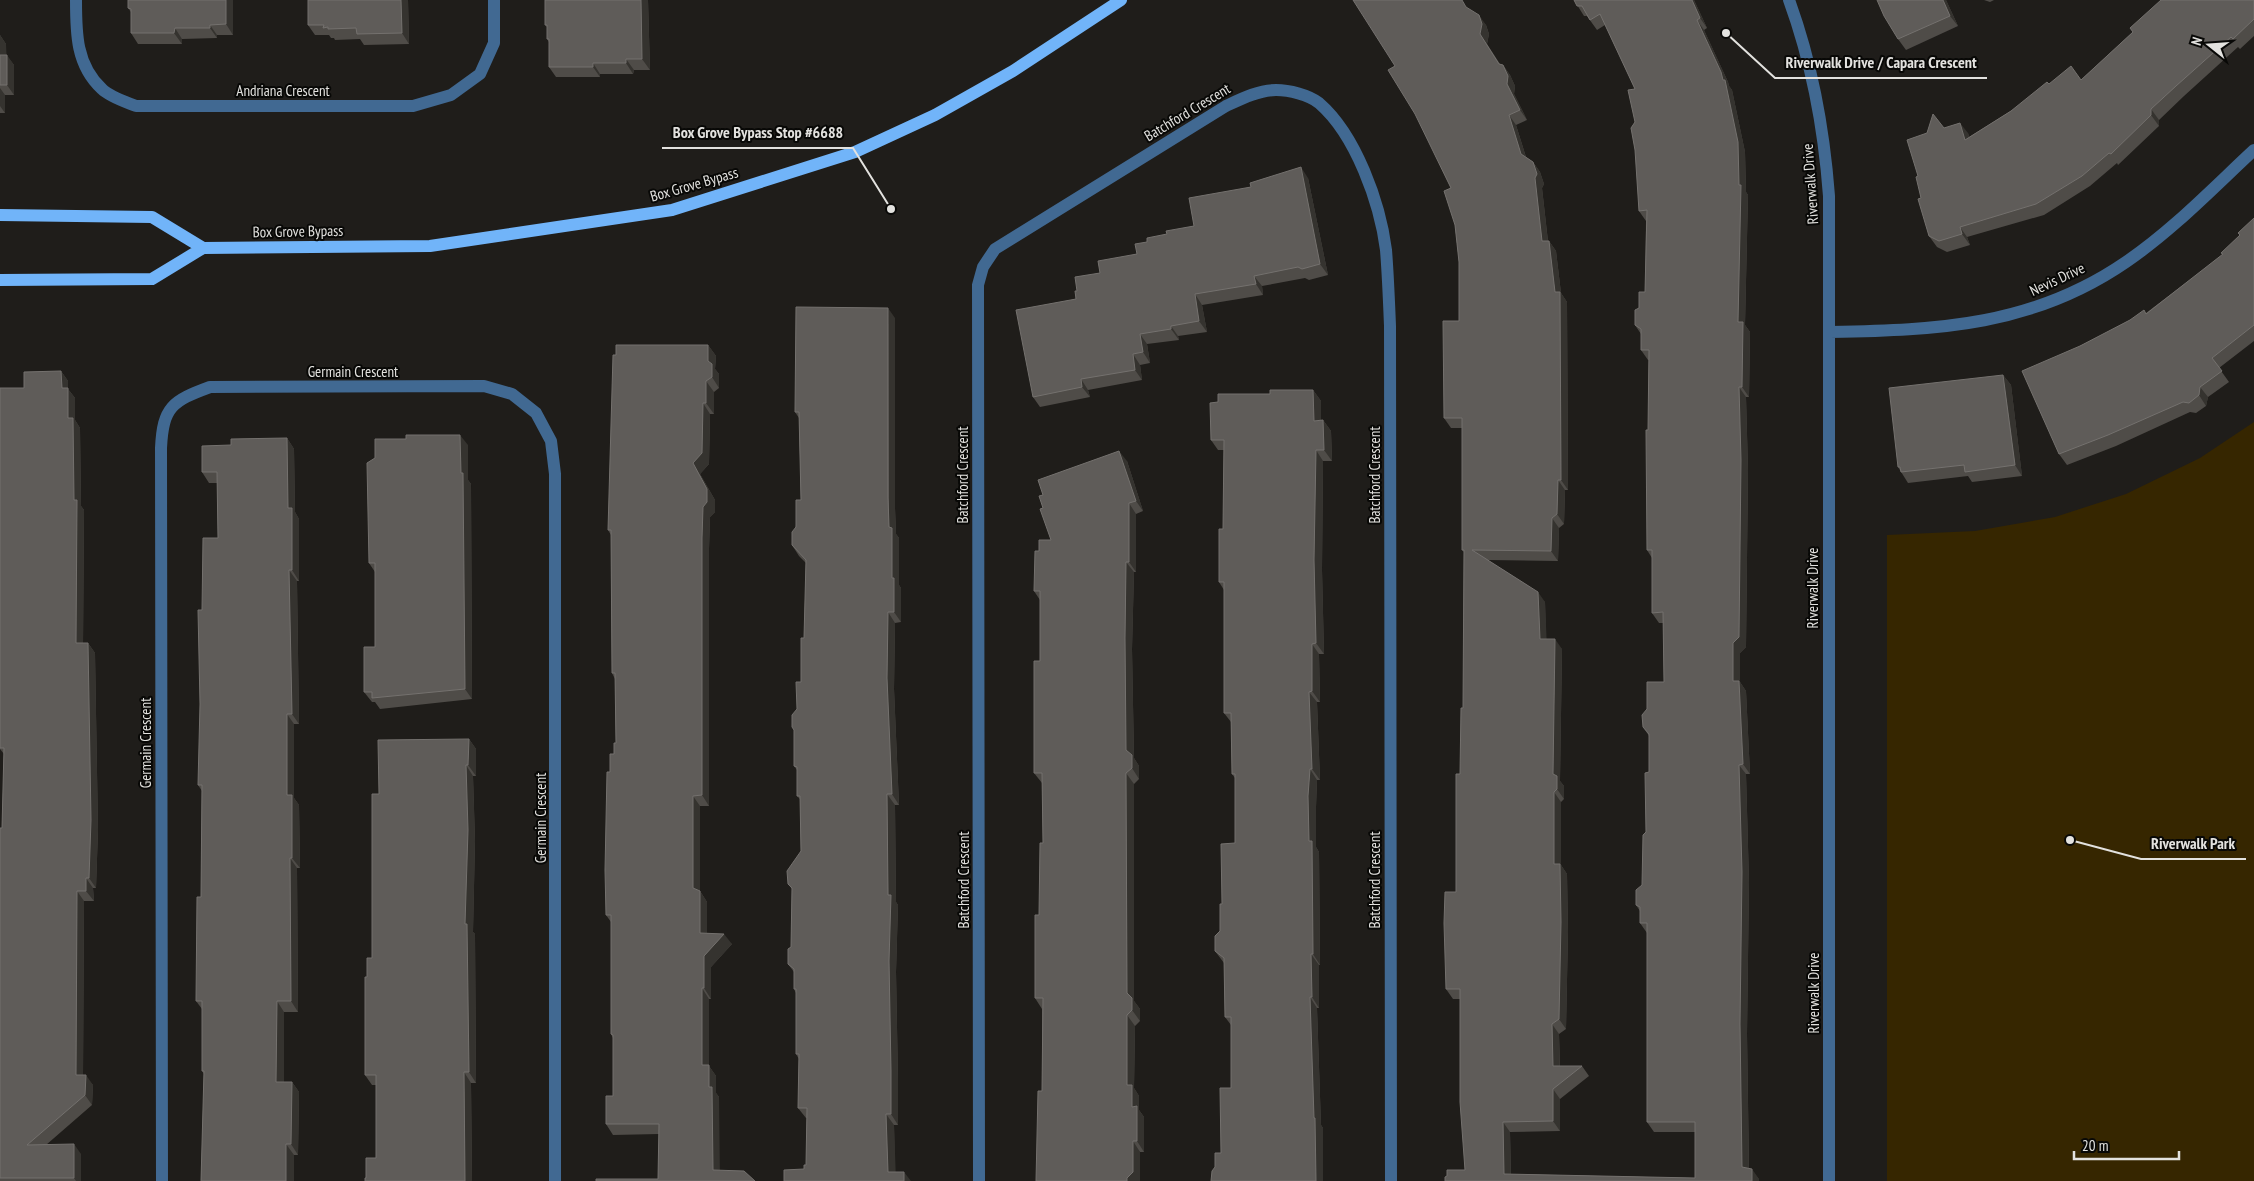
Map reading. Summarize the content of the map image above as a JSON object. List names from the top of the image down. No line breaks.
{"streets":{"main road":["Box Grove Bypass"],"street":["Andriana Crescent","Batchford Crescent","Riverwalk Drive","Nevis Drive","Germain Crescent"]},"crossings":[["Riverwalk Drive","Nevis Drive"]],"places":["Riverwalk Drive / Capara Crescent","Box Grove Bypass Stop #6688","Riverwalk Park"],"scale_bar":"20 m","north":"left"}
